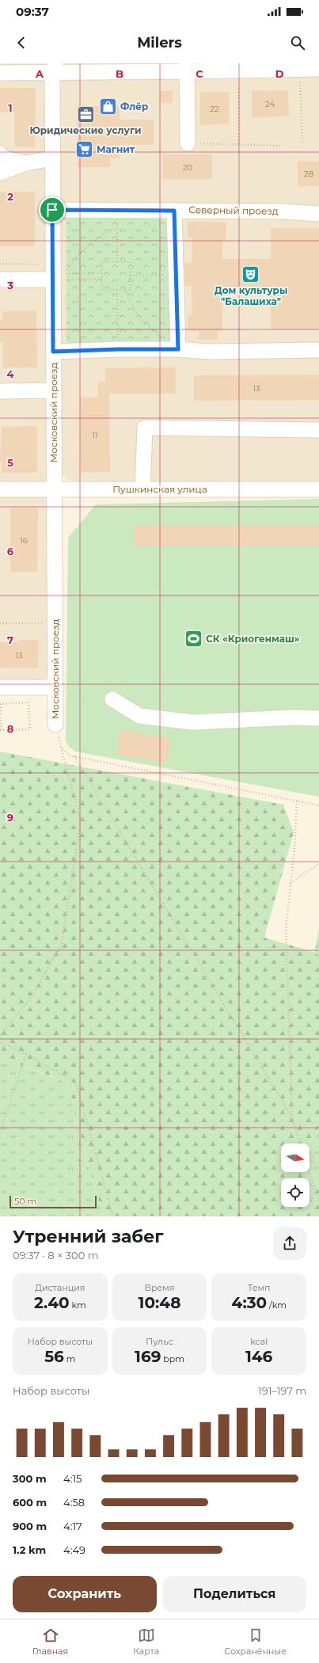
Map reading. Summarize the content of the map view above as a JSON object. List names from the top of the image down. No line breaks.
{"streets":{"street":["Северный проезд","Московский проезд","Пушкинская улица"]},"crossings":[["Северный проезд","Московский проезд"],["Московский проезд","Пушкинская улица"]],"places":{"shop":["Флёр"],"office":["Юридические услуги"],"supermarket":["Магнит"],"theatre":["Дом культуры \"Балашиха\""],"sports":["СК «Криогенмаш»"]},"house_numbers":["24","22","20","28","13","11","16","13"],"scale_bar":"50 m","north":"right","page":{"status":"09:37","header":"Milers","scale":"50 m","heading":["Утренний забег","09:37 · 8 × 300 m"],"stats":[["Дистанция","2.40 km"],["Время","10:48"],["Темп","4:30 /km"],["Набор высоты","56 m"],["Пульс","169 bpm"],["kcal","146"]],"chart":["Набор высоты","191–197 m"],"list":[{"name":"300 m","note":"4:15"},{"name":"600 m","note":"4:58"},{"name":"900 m","note":"4:17"},{"name":"1.2 km","note":"4:49"}],"buttons":["Сохранить","Поделиться"],"tabs":["Главная","Карта","Сохранённые"]},"grid":{"columns":["A","B","C","D"],"rows":["1","2","3","4","5","6","7","8","9"]}}
